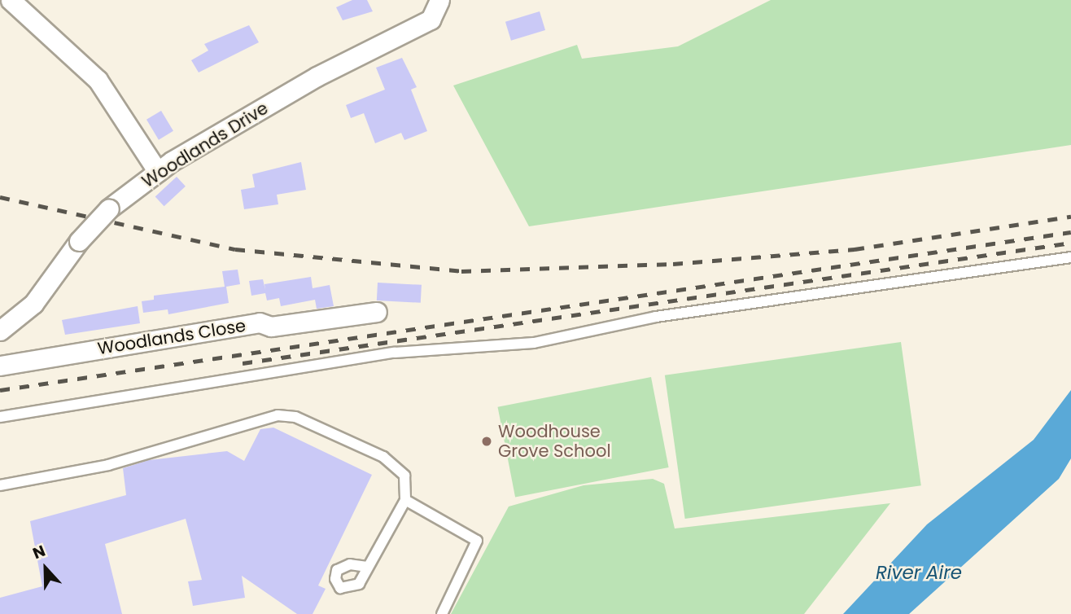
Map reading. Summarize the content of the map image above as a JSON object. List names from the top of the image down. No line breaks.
{"streets":{"street":["Woodlands Drive","Woodlands Close"]},"water":["River Aire"],"places":["Woodhouse Grove School"],"north":"top"}
